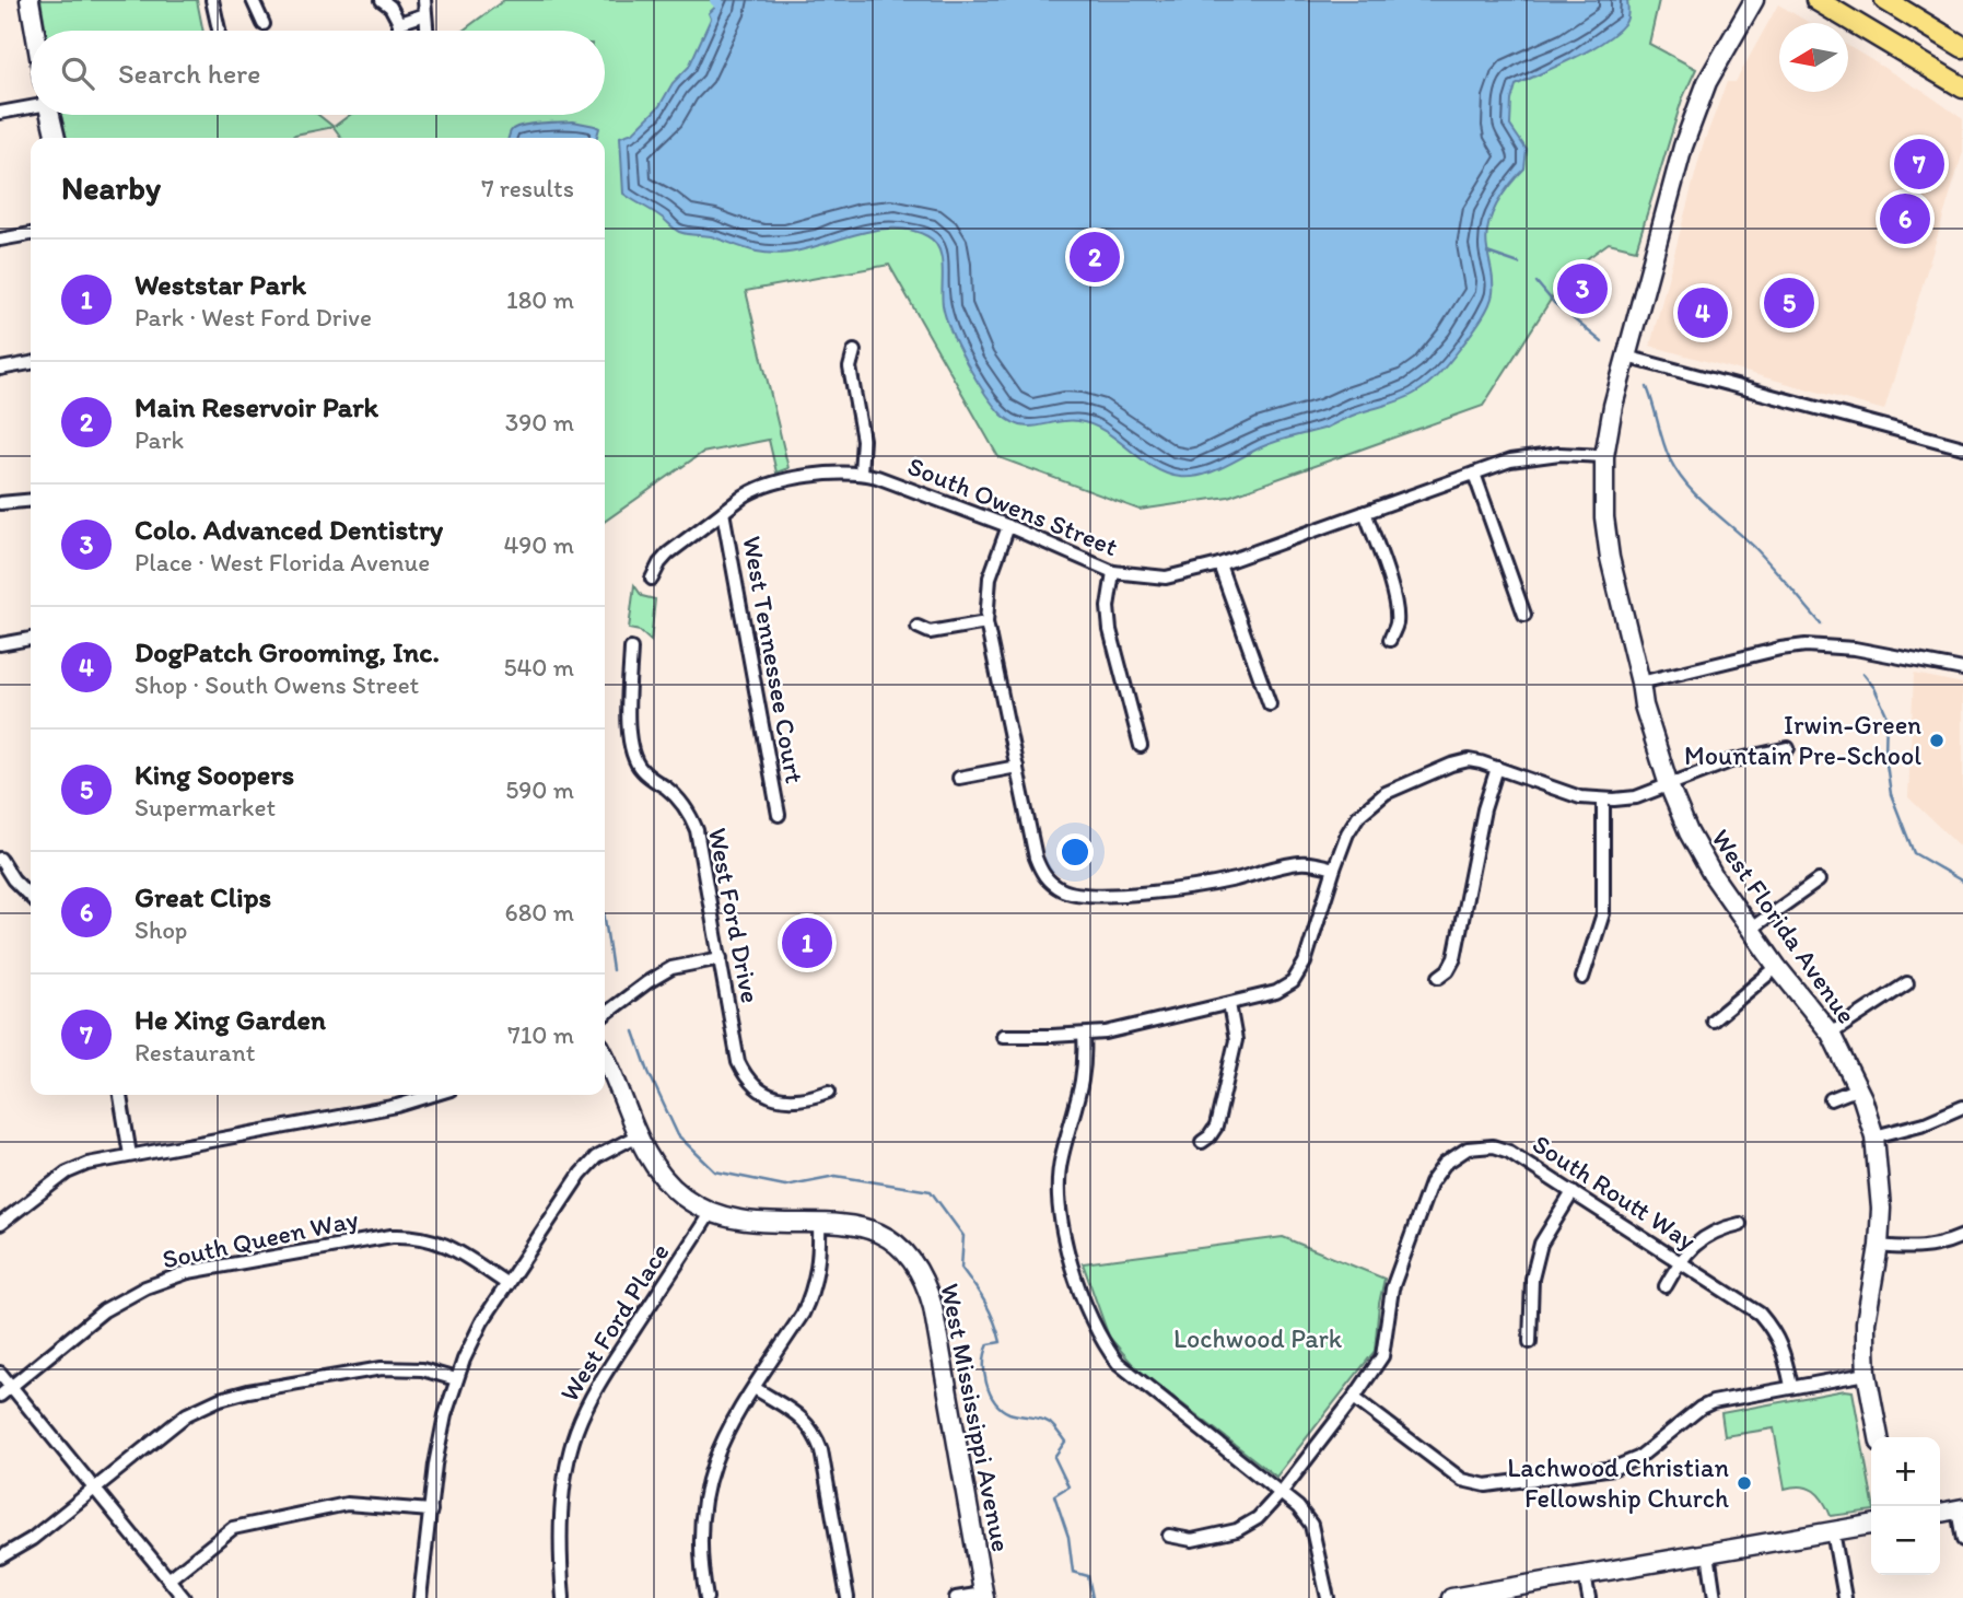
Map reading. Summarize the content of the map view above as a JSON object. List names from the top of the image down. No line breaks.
{"streets":{"street":["South Owens Street","West Tennessee Court","West Ford Drive","West Florida Avenue","South Routt Way","South Queen Way","West Ford Place","West Mississippi Avenue"]},"crossings":[["South Owens Street","West Tennessee Court"],["South Owens Street","West Florida Avenue"]],"parks":["Lochwood Park"],"places":["Irwin-Green Mountain Pre-School","Lachwood Christian Fellowship Church"],"north":"left","page":{"search":"Search here","pins":["7","6","2","3","5","4","1"],"heading":["Nearby","7 results"],"list":[{"mark":"1","name":"Weststar Park","note":"Park · West Ford Drive","value":"180 m"},{"mark":"2","name":"Main Reservoir Park","note":"Park","value":"390 m"},{"mark":"3","name":"Colo. Advanced Dentistry","note":"Place · West Florida Avenue","value":"490 m"},{"mark":"4","name":"DogPatch Grooming, Inc.","note":"Shop · South Owens Street","value":"540 m"},{"mark":"5","name":"King Soopers","note":"Supermarket","value":"590 m"},{"mark":"6","name":"Great Clips","note":"Shop","value":"680 m"},{"mark":"7","name":"He Xing Garden","note":"Restaurant","value":"710 m"}],"map_buttons":["+","−"]}}
